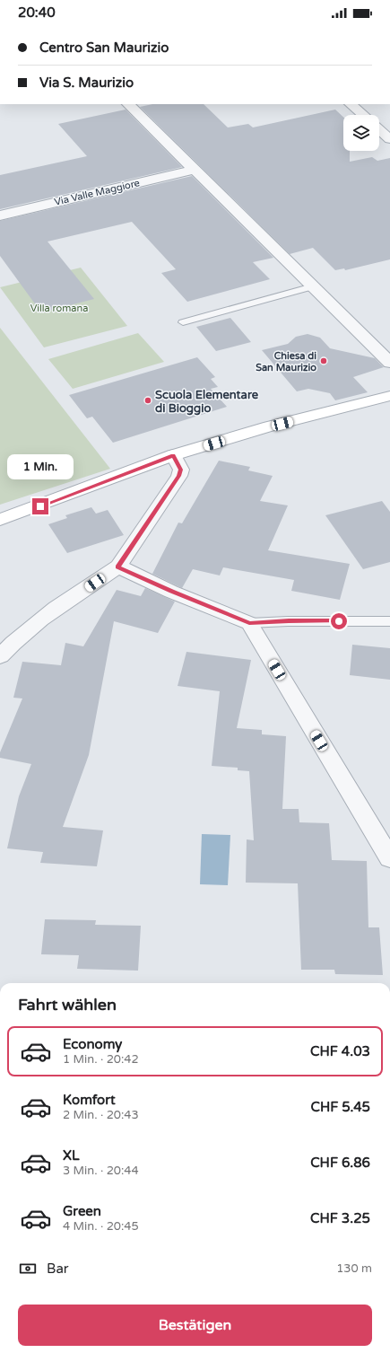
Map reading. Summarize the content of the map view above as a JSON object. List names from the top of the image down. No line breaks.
{"streets":{"street":["Via Valle Maggiore"]},"parks":["Villa romana"],"places":["Chiesa di San Maurizio","Scuola Elementare di Bioggio"],"page":{"status":"20:40","banner":["Centro San Maurizio","Via S. Maurizio"],"bubble":"1 Min.","heading":"Fahrt wählen","list":[{"name":"Economy","note":"1 Min. · 20:42","value":"CHF 4.03"},{"name":"Komfort","note":"2 Min. · 20:43","value":"CHF 5.45"},{"name":"XL","note":"3 Min. · 20:44","value":"CHF 6.86"},{"name":"Green","note":"4 Min. · 20:45","value":"CHF 3.25"}],"pay":["Bar","130 m"],"buttons":"Bestätigen"}}
